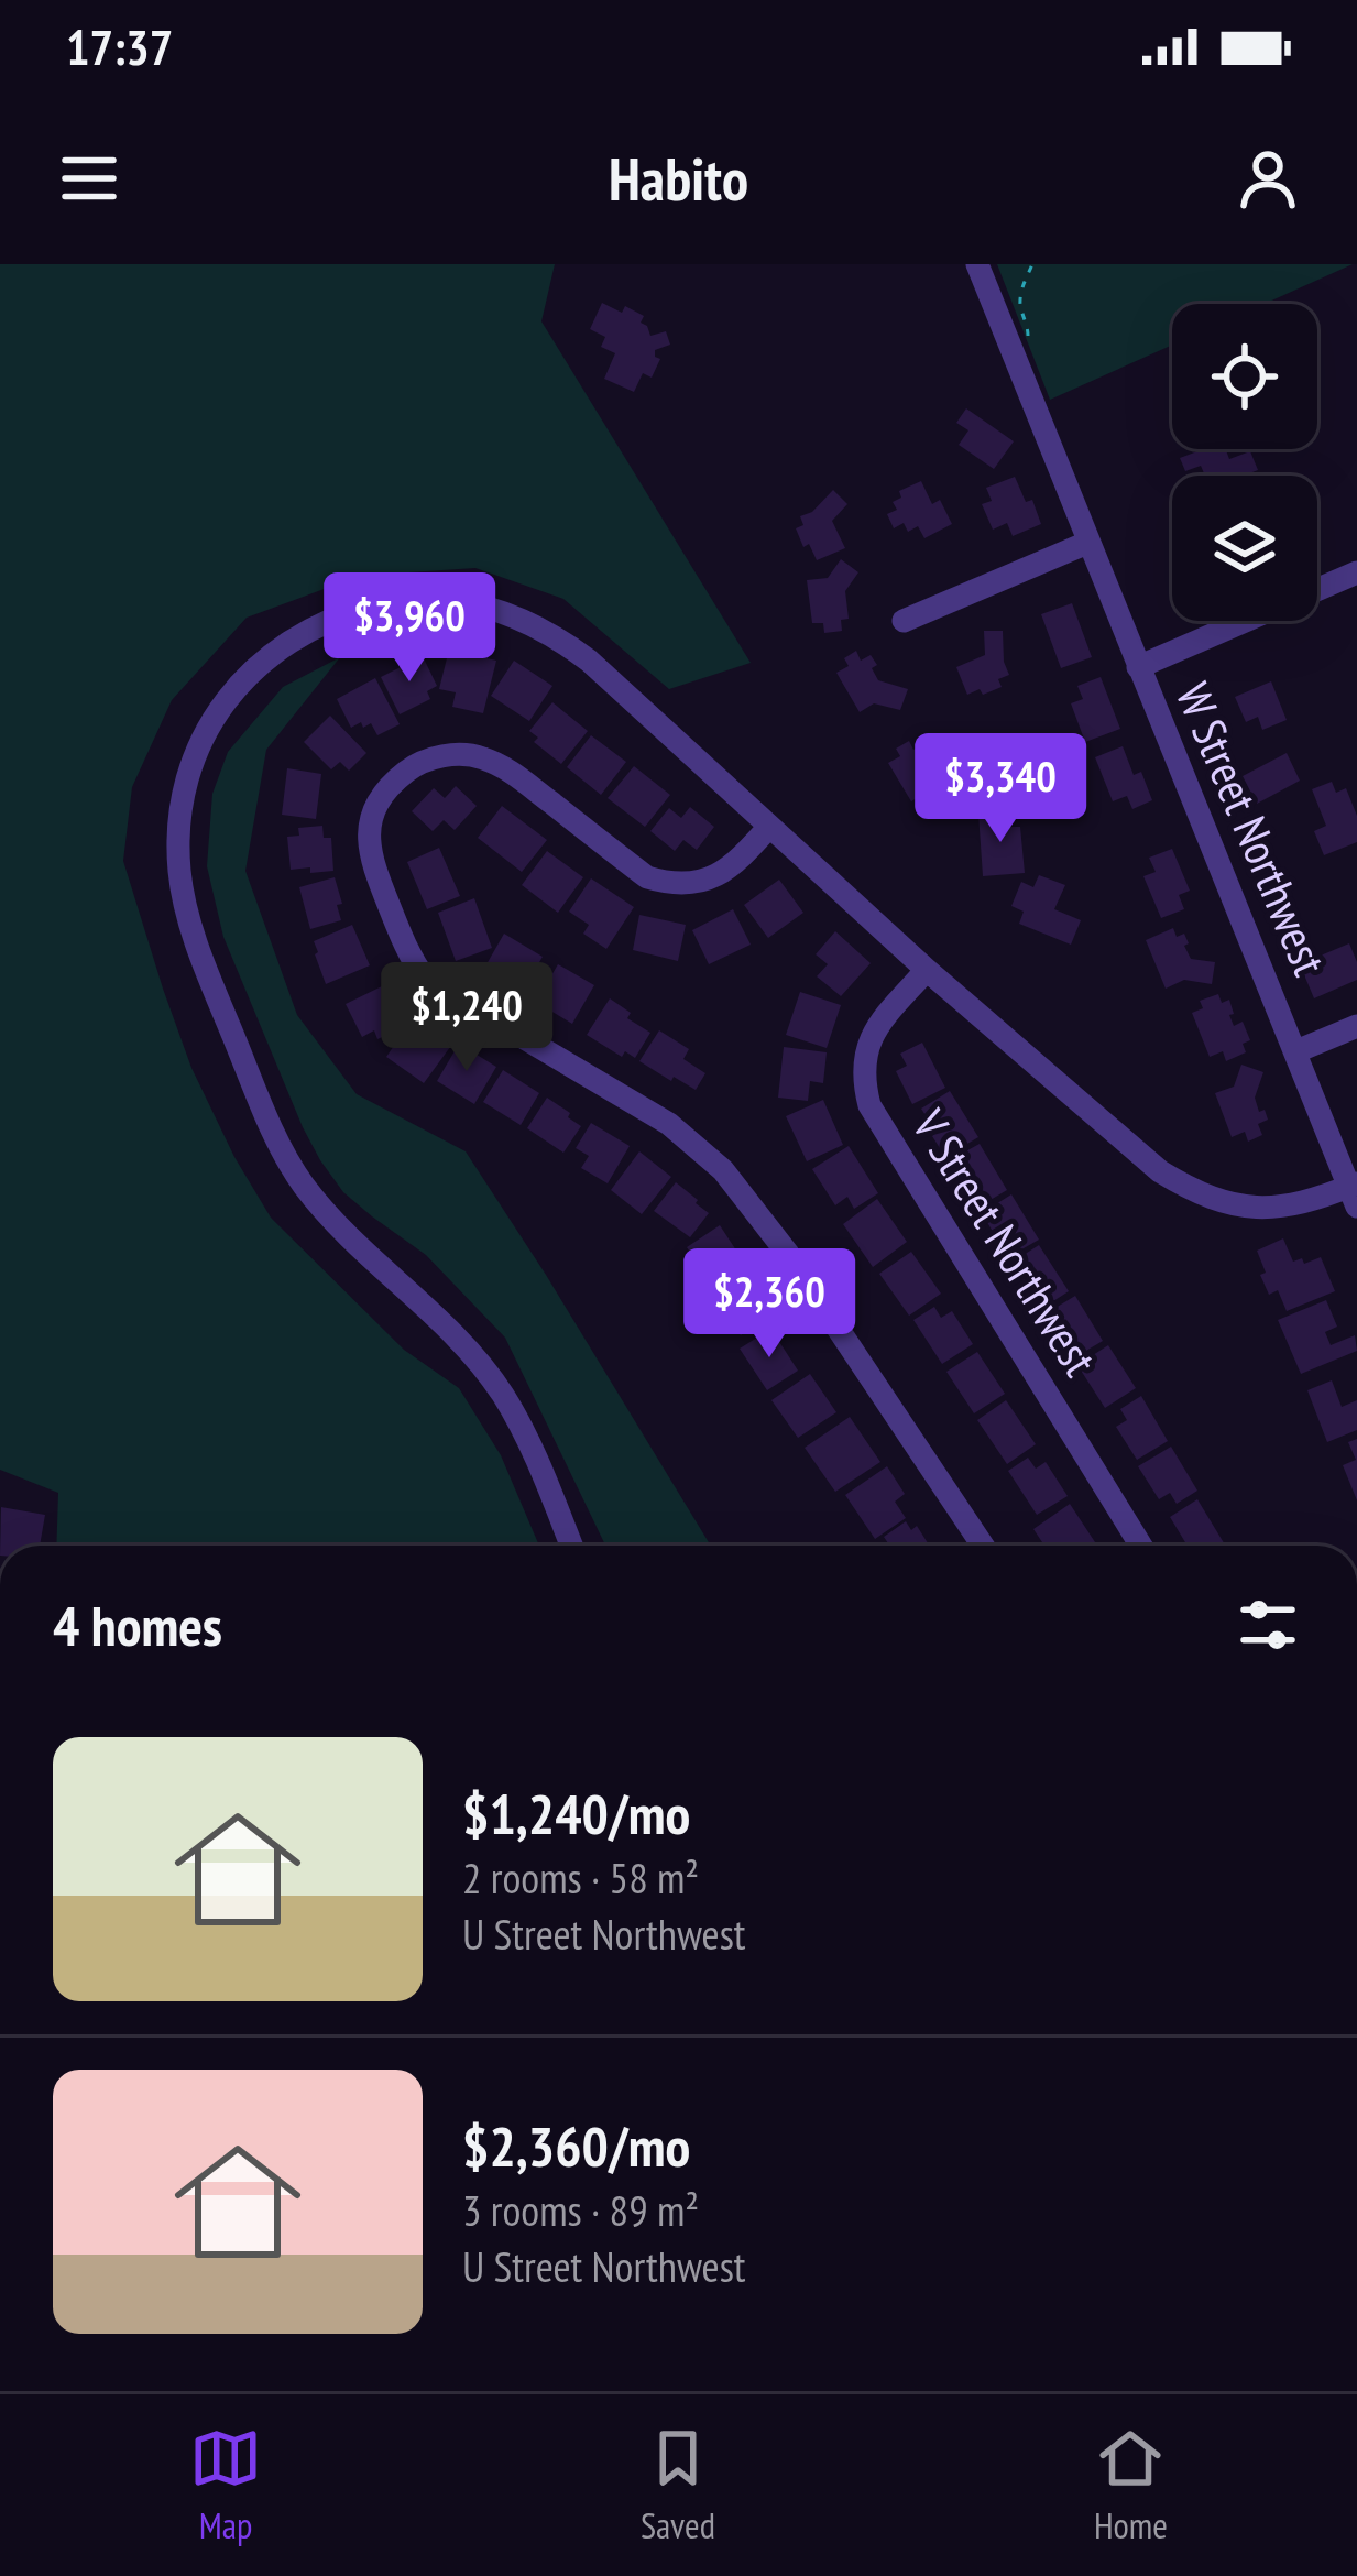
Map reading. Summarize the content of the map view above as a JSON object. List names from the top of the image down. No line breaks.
{"streets":{"street":["W Street Northwest","V Street Northwest"]},"page":{"status":"17:37","header":"Habito","price":["$3,960","$3,340","$1,240","$2,360"],"heading":"4 homes","list":[{"name":"$1,240/mo","note":"2 rooms · 58 m² · U Street Northwest"},{"name":"$2,360/mo","note":"3 rooms · 89 m² · U Street Northwest"}],"tabs":["Map","Saved","Home"]}}
